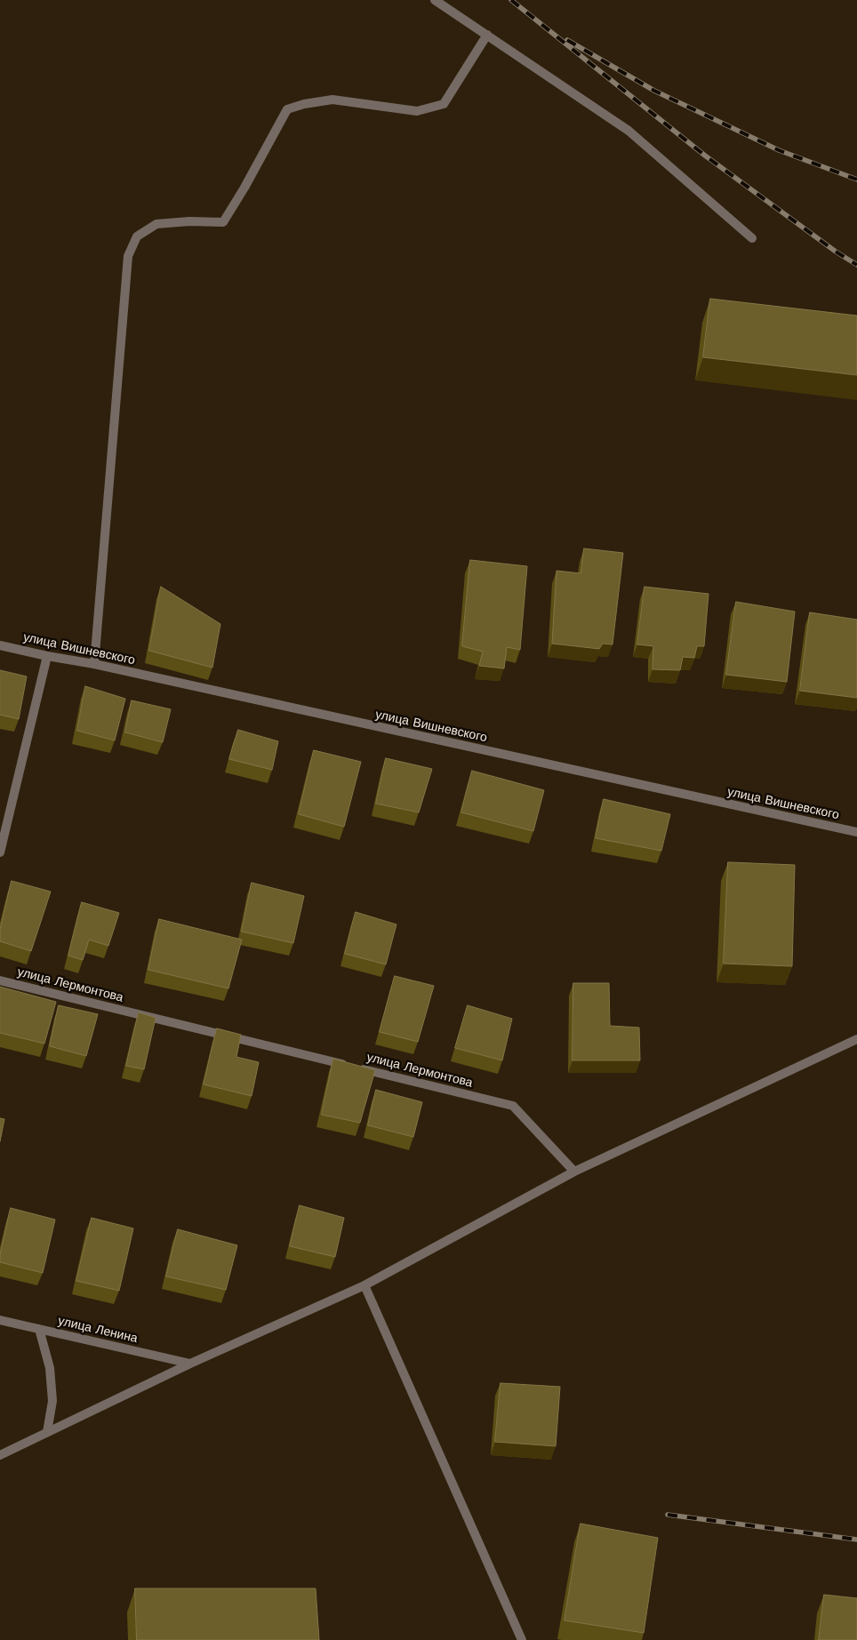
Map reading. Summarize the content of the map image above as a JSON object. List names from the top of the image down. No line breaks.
{"streets":{"street":["улица Вишневского","улица Лермонтова","улица Ленина"]}}
